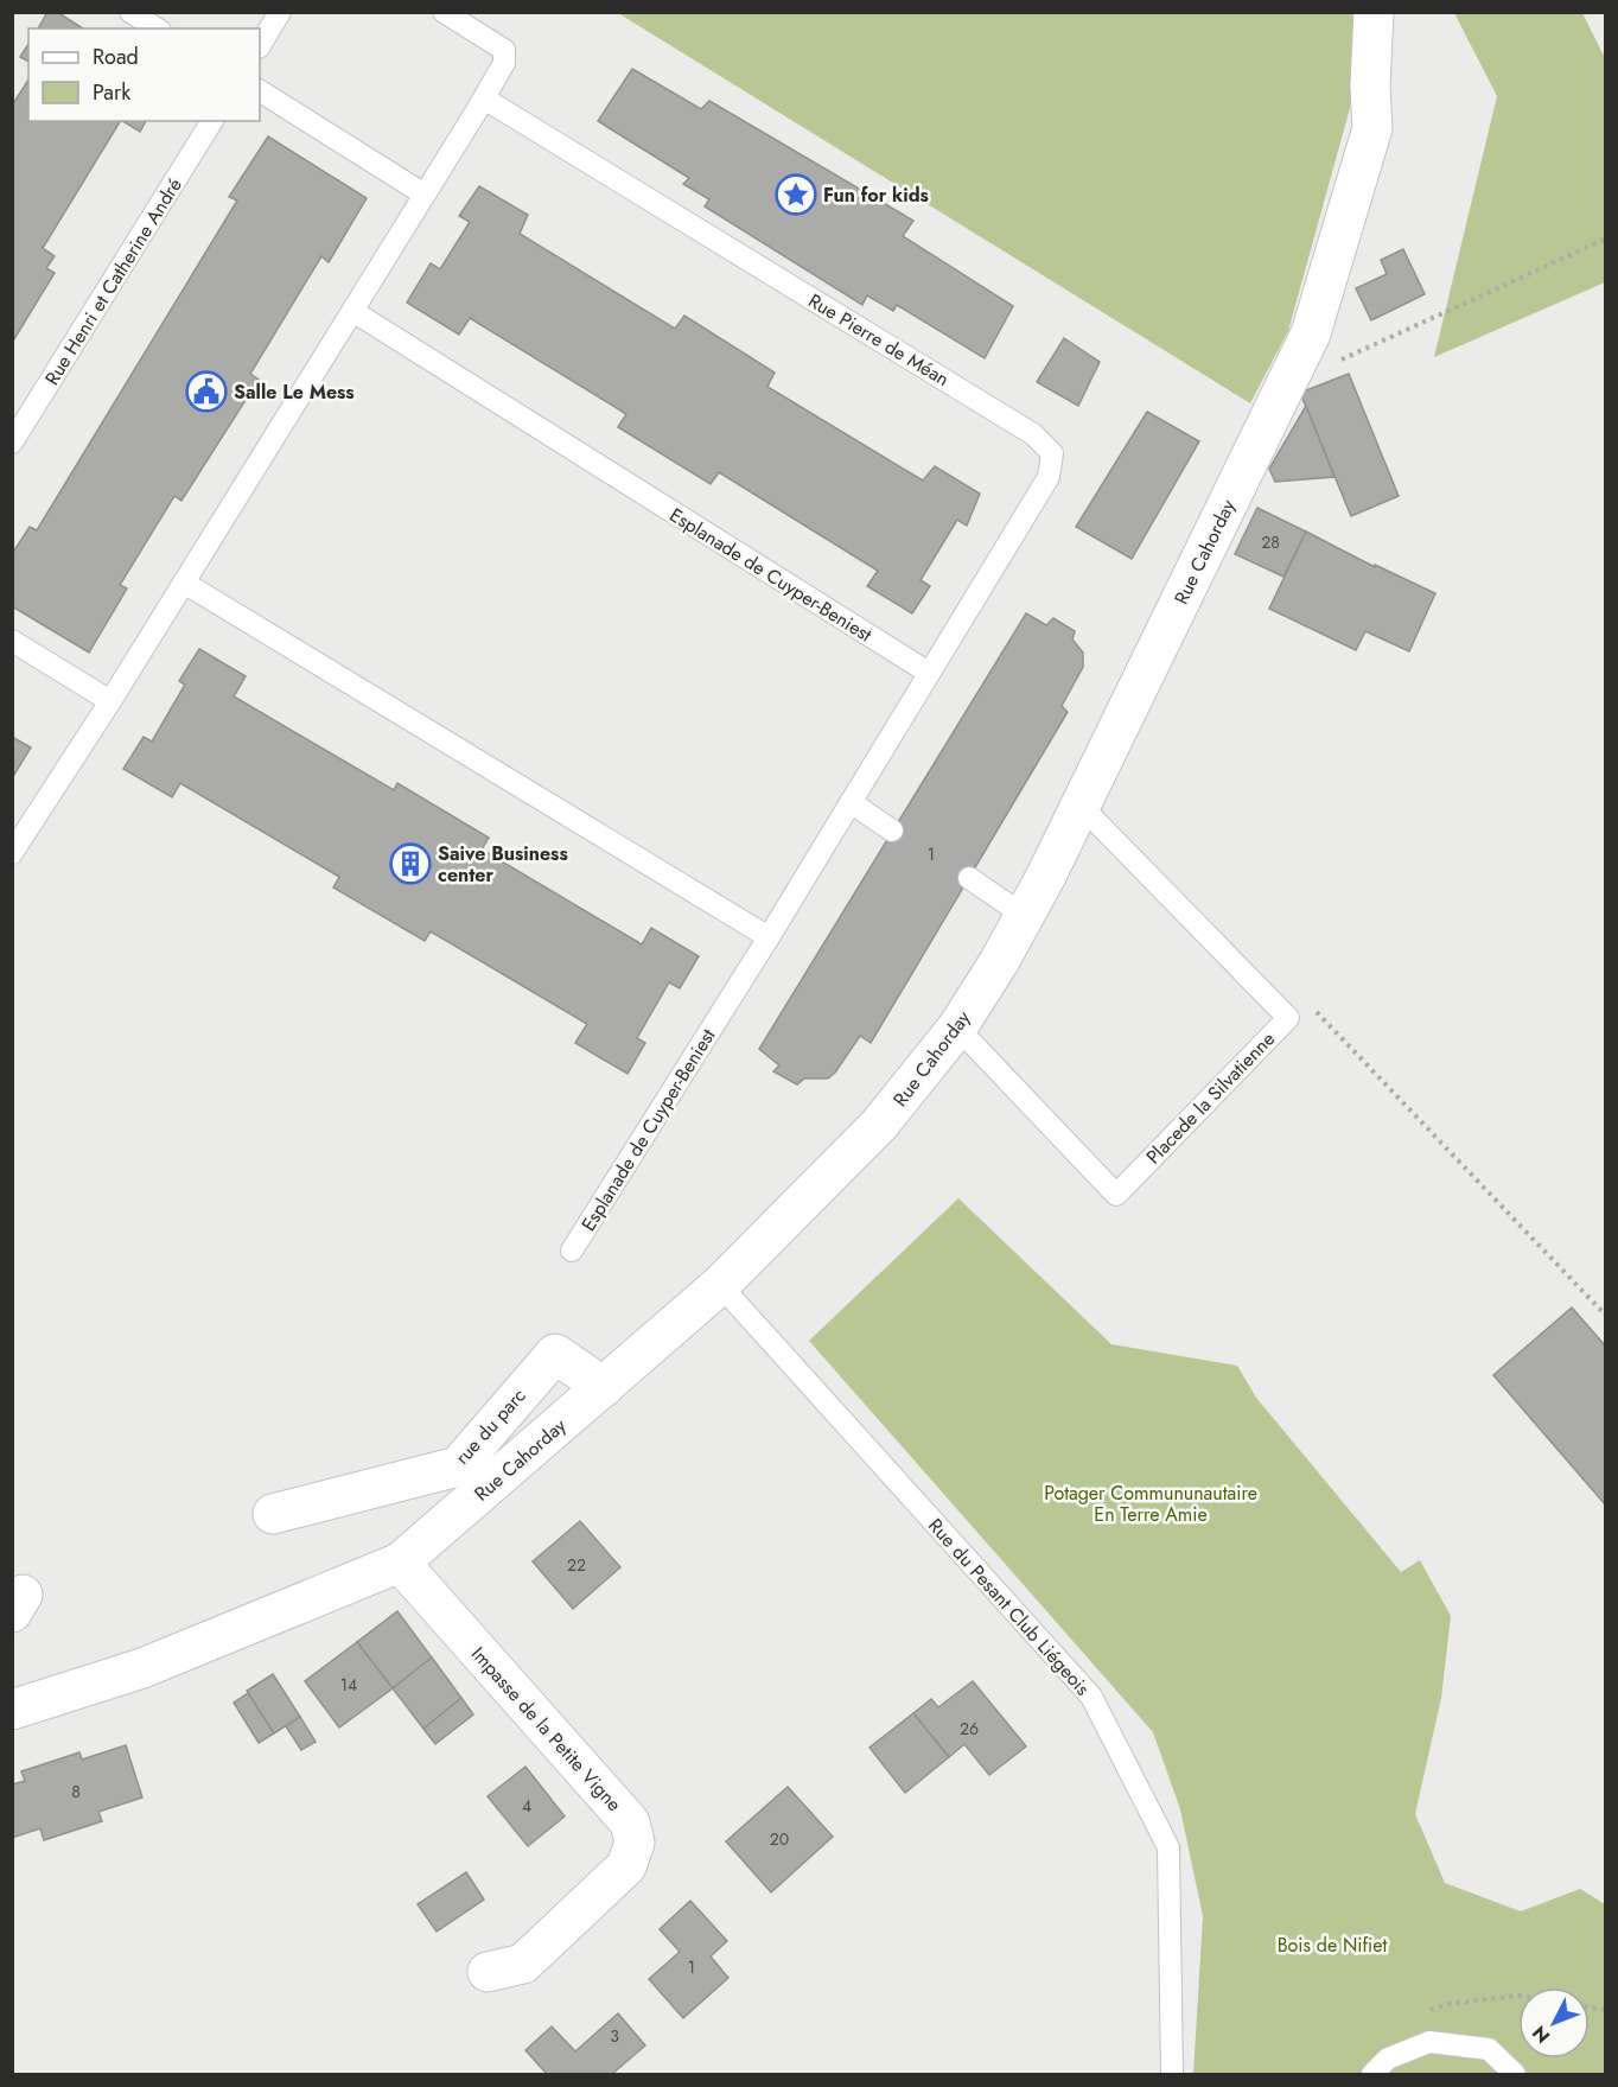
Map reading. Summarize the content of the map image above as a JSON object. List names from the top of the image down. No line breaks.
{"streets":{"street":["Rue Cahorday","rue du parc","Impasse de la Petite Vigne"],"lane":["Rue Henri et Catherine André","Rue Pierre de Méan","Esplanade de Cuyper-Beniest","Placede la Silvatienne","Rue du Pesant Club Liégeois"]},"crossings":[["Rue Pierre de Méan","Esplanade de Cuyper-Beniest"],["Rue Cahorday","Placede la Silvatienne"],["Rue Cahorday","rue du parc"],["Rue Cahorday","Rue du Pesant Club Liégeois"],["Rue Cahorday","Impasse de la Petite Vigne"]],"parks":["Potager Commununautaire En Terre Amie","Bois de Nifiet"],"places":{"place":["Fun for kids"],"public building":["Salle Le Mess"],"building":["Saive Business center"]},"house_numbers":["28","1","22","14","26","8","4","20","1","3"],"legend":["Road","Park"],"north":"bottom left"}
